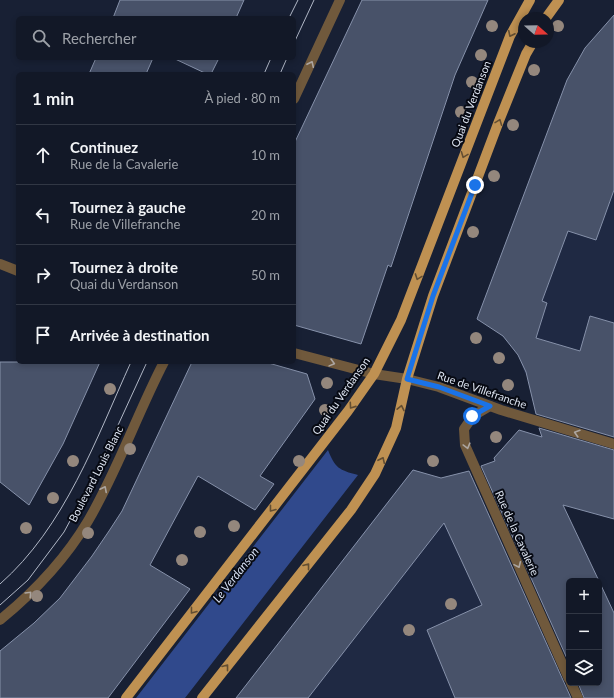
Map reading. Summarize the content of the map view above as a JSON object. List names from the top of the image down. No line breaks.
{"streets":{"main road":["Quai du Verdanson"],"street":["Rue de Villefranche","Boulevard Louis Blanc","Rue de la Cavalerie"]},"crossings":[["Quai du Verdanson","Rue de Villefranche"],["Rue de Villefranche","Rue de la Cavalerie"]],"one_way":["Boulevard Louis Blanc","Rue de la Cavalerie"],"water":["Le Verdanson"],"north":"right","page":{"search":"Rechercher","heading":["1 min","À pied · 80 m"],"list":[["Continuez","Rue de la Cavalerie","10 m"],["Tournez à gauche","Rue de Villefranche","20 m"],["Tournez à droite","Quai du Verdanson","50 m"],"Arrivée à destination"],"map_buttons":["+","−"]}}
